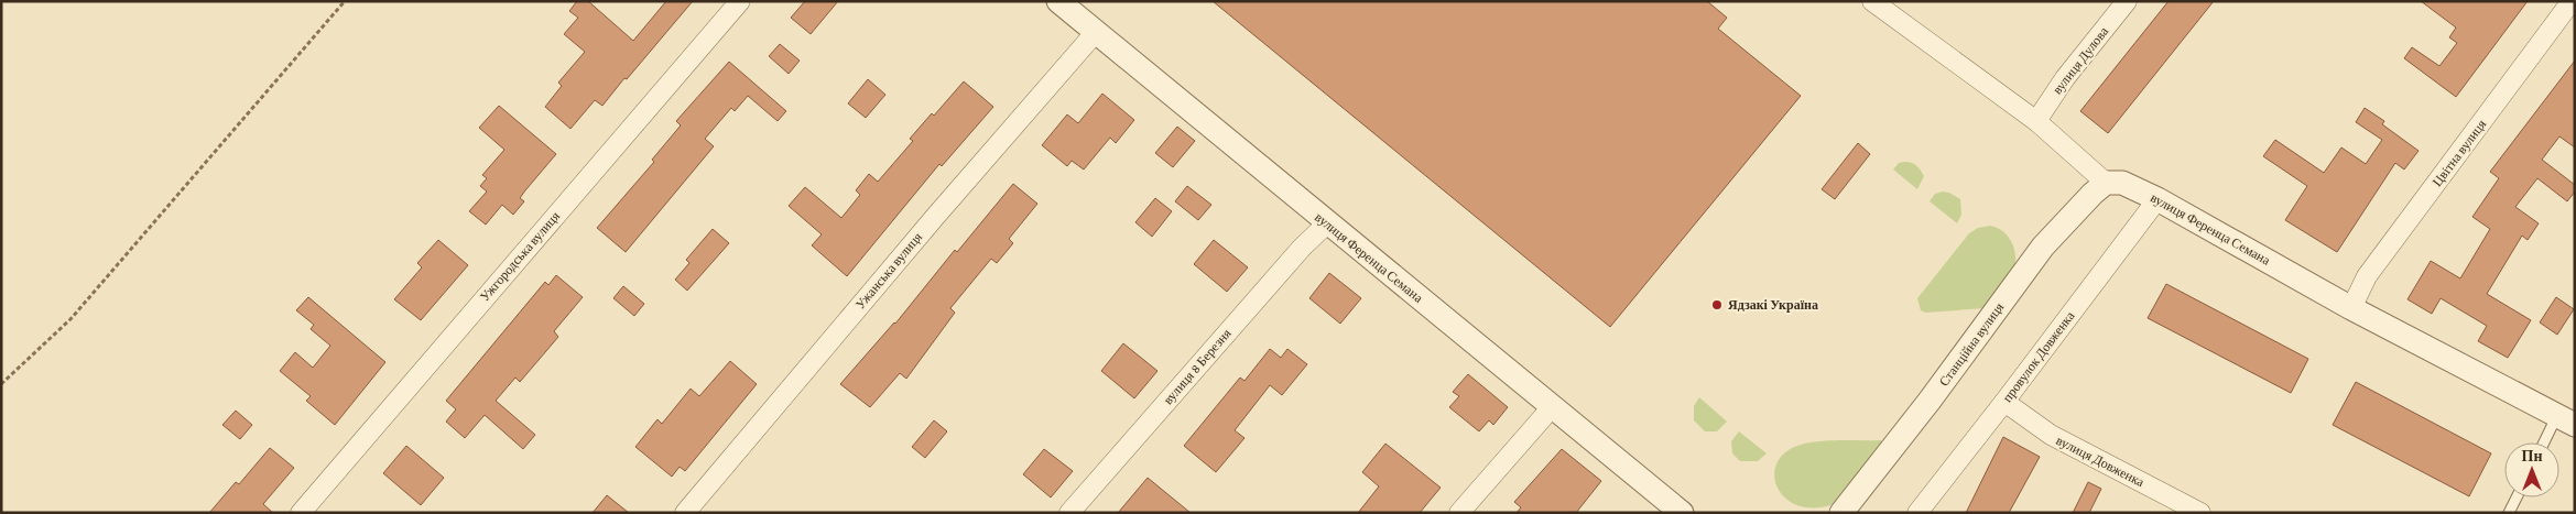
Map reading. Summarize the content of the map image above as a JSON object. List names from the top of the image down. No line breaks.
{"streets":{"street":["вулиця Дулова","Цвітна вулиця","вулиця Ференца Семана","Ужгородська вулиця","Ужанська вулиця","Станційна вулиця","провулок Довженка","вулиця 8 Березня","вулиця Довженка"]},"crossings":[["Цвітна вулиця","вулиця Ференца Семана"],["вулиця Ференца Семана","Ужанська вулиця"],["вулиця Ференца Семана","Станційна вулиця"],["вулиця Ференца Семана","провулок Довженка"],["вулиця Ференца Семана","вулиця 8 Березня"],["провулок Довженка","вулиця Довженка"]],"places":["Ядзакі Україна"],"north":"top"}
